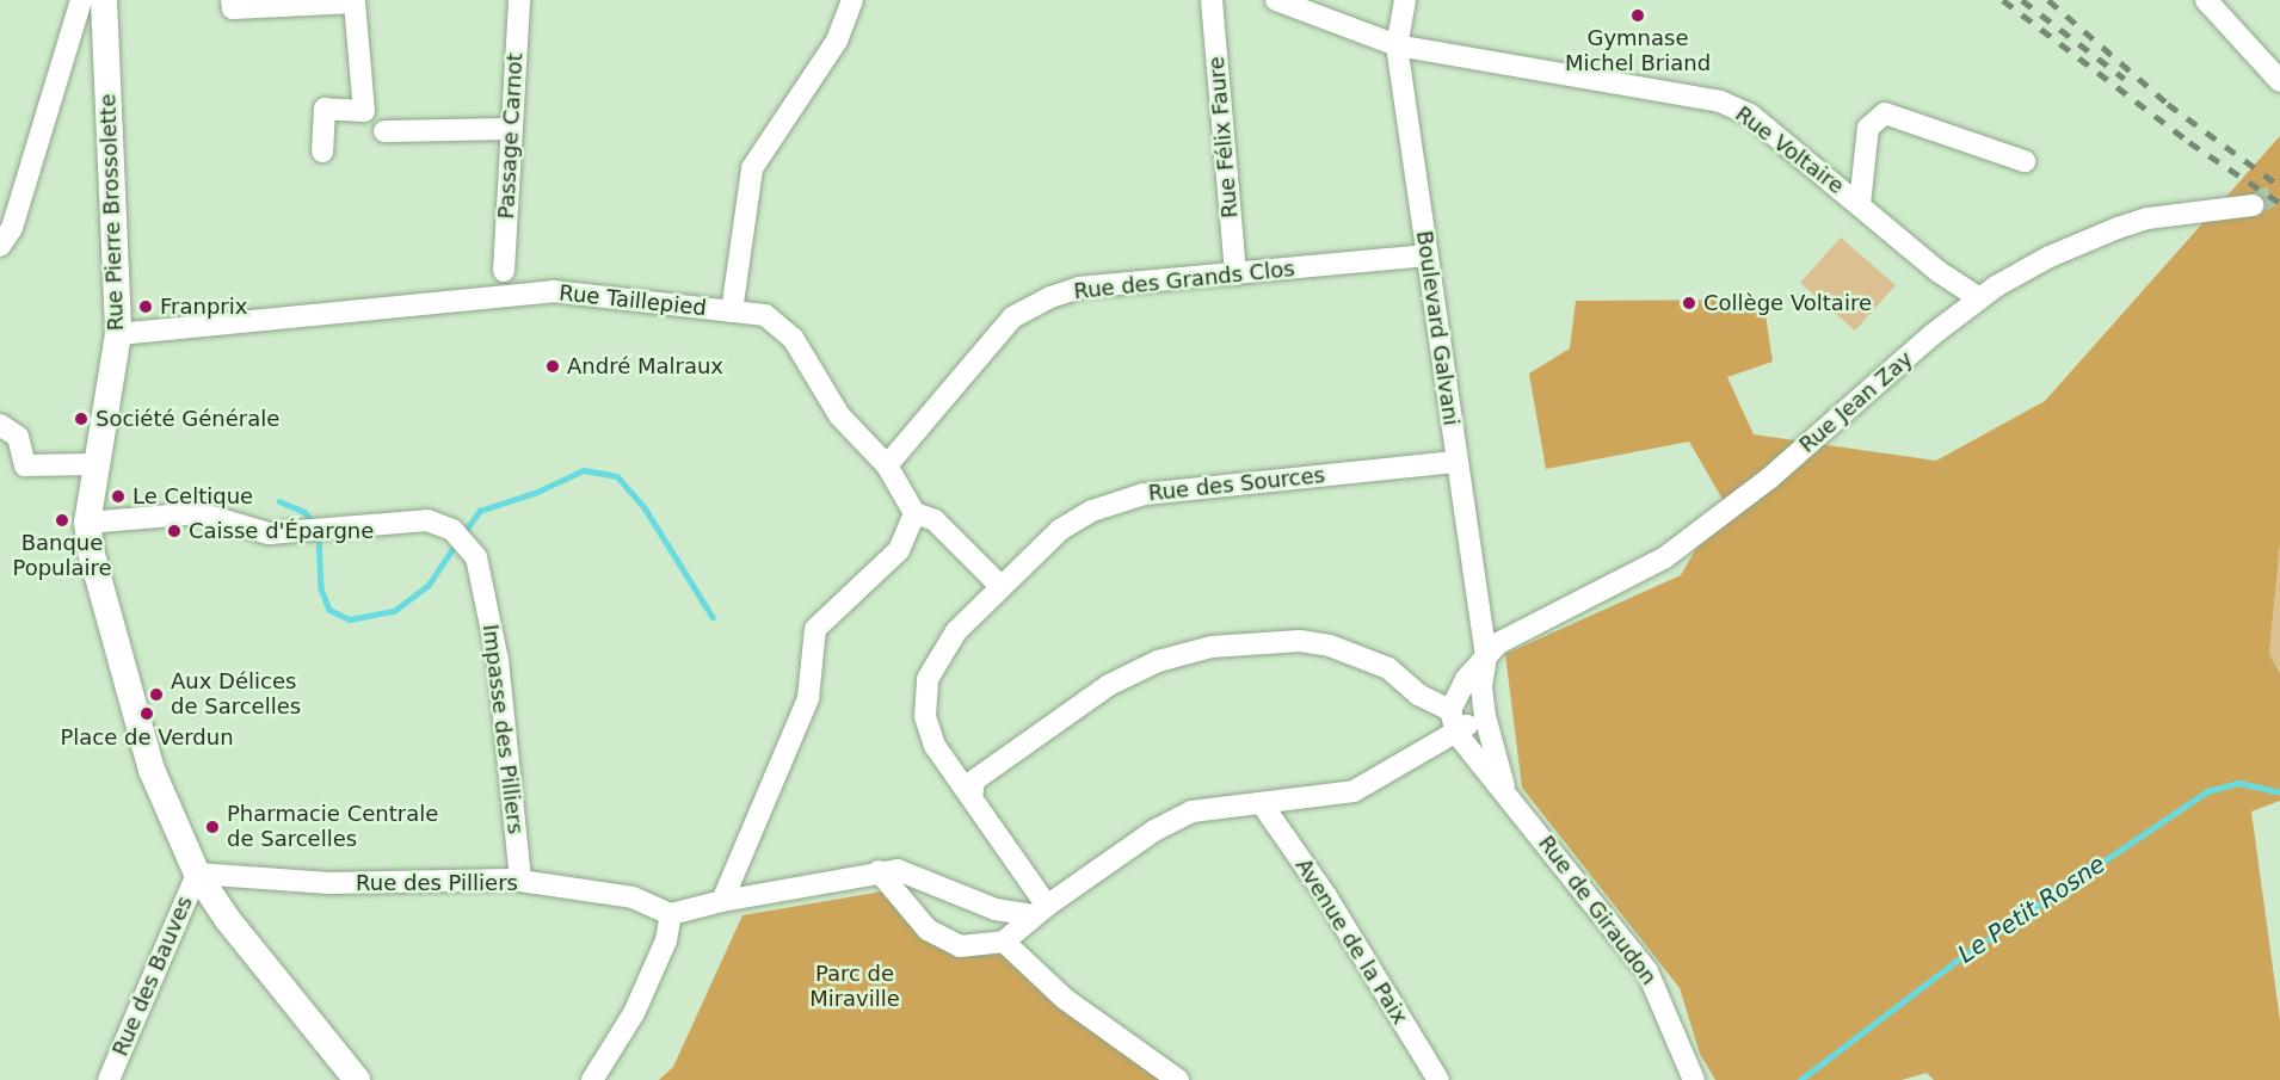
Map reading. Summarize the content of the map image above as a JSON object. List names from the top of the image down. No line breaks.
{"streets":{"main road":["Rue Pierre Brossolette"],"street":["Passage Carnot","Rue Félix Faure","Rue Voltaire","Rue des Grands Clos","Rue Taillepied","Boulevard Galvani","Rue Jean Zay","Rue des Sources","Impasse des Pilliers","Rue des Pilliers","Rue de Giraudon","Avenue de la Paix","Rue des Bauves"]},"crossings":[["Rue Félix Faure","Rue des Grands Clos"],["Rue Voltaire","Boulevard Galvani"],["Rue Voltaire","Rue Jean Zay"],["Rue Pierre Brossolette","Rue Taillepied"],["Rue Pierre Brossolette","Impasse des Pilliers"],["Rue Pierre Brossolette","Rue des Pilliers"],["Rue Pierre Brossolette","Rue des Bauves"],["Rue des Grands Clos","Rue Taillepied"],["Rue des Grands Clos","Boulevard Galvani"],["Boulevard Galvani","Rue Jean Zay"],["Boulevard Galvani","Rue des Sources"],["Boulevard Galvani","Rue de Giraudon"],["Rue Jean Zay","Rue de Giraudon"],["Impasse des Pilliers","Rue des Pilliers"],["Rue des Pilliers","Rue des Bauves"]],"water":["Le Petit Rosne"],"parks":["Parc de Miraville"],"places":["Gymnase Michel Briand","Collège Voltaire","Franprix","André Malraux","Société Générale","Le Celtique","Banque Populaire","Caisse d'Épargne","Aux Délices de Sarcelles","Place de Verdun","Pharmacie Centrale de Sarcelles"]}
